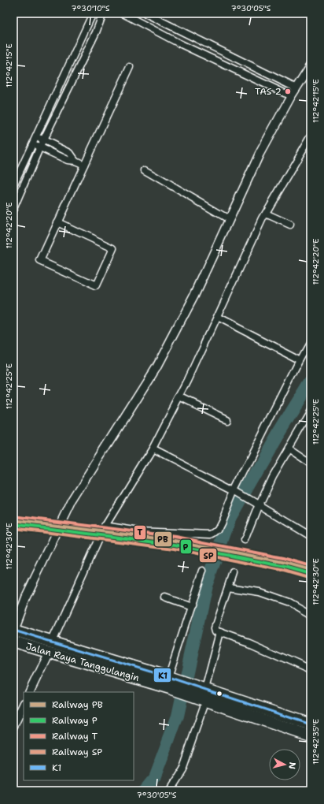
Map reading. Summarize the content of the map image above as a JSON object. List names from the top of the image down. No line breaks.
{"streets":{"highway":["Jalan Raya Tanggulangin"]},"places":["TAS 2"],"lines":["rail line T","rail line PB","rail line P","rail line SP","transit line K1"],"legend":["Railway PB","Railway P","Railway T","Railway SP","K1"],"north":"right","coordinates":["7°30'10\"S","7°30'05\"S","112°42'15\"E","112°42'20\"E","112°42'25\"E","112°42'30\"E","112°42'35\"E"]}
